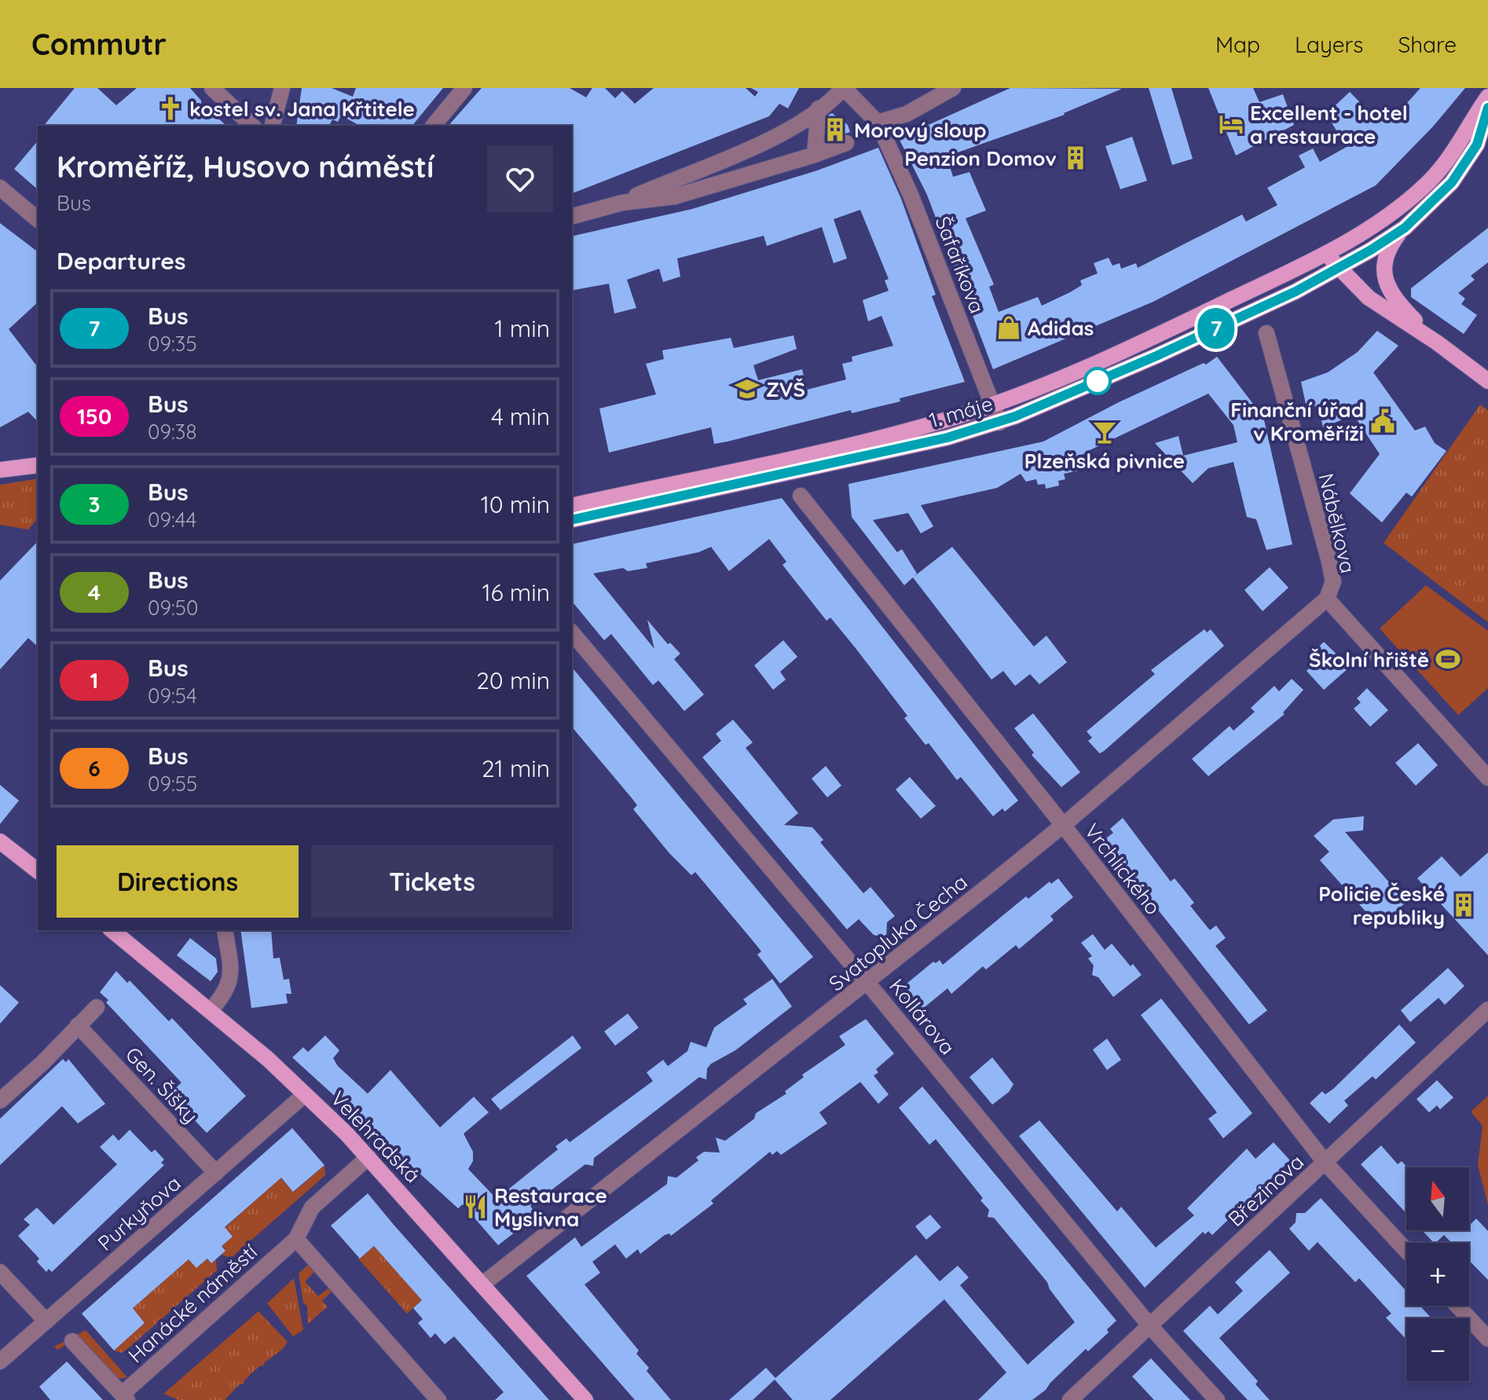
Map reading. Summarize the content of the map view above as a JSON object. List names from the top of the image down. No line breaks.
{"streets":{"main road":["1. máje","Velehradská"],"street":["Šafaříkova","Nábělkova","Vrchlického","Svatopluka Čecha","Kollárova","Gen. Šišky","Březinova","Purkyňova","Hanácké náměstí"]},"crossings":[["Šafaříkova","1. máje"],["Nábělkova","Svatopluka Čecha"],["Vrchlického","Svatopluka Čecha"],["Vrchlického","Březinova"],["Svatopluka Čecha","Kollárova"],["Svatopluka Čecha","Velehradská"],["Kollárova","Březinova"],["Gen. Šišky","Purkyňova"],["Velehradská","Purkyňova"],["Velehradská","Hanácké náměstí"]],"places":{"church":["kostel sv. Jana Křtitele"],"hotel":["Excellent - hotel a restaurace"],"building":["Morový sloup","Penzion Domov","Policie České republiky"],"shop":["Adidas"],"school or university":["ZVŠ"],"public building":["Finanční úřad v Kroměříži"],"bar":["Plzeňská pivnice"],"sports":["Školní hřiště"],"restaurant":["Restaurace Myslivna"]},"lines":["bus line 7"],"north":"top","page":{"header":"Commutr","nav":["Map","Layers","Share"],"on_map":"7","heading":[["Kroměříž, Husovo náměstí","Bus"],"Departures"],"list":[{"mark":"7","name":"Bus","note":"09:35","value":"1 min"},{"mark":"150","name":"Bus","note":"09:38","value":"4 min"},{"mark":"3","name":"Bus","note":"09:44","value":"10 min"},{"mark":"4","name":"Bus","note":"09:50","value":"16 min"},{"mark":"1","name":"Bus","note":"09:54","value":"20 min"},{"mark":"6","name":"Bus","note":"09:55","value":"21 min"}],"buttons":["Directions","Tickets"],"map_buttons":["+","−"]}}
